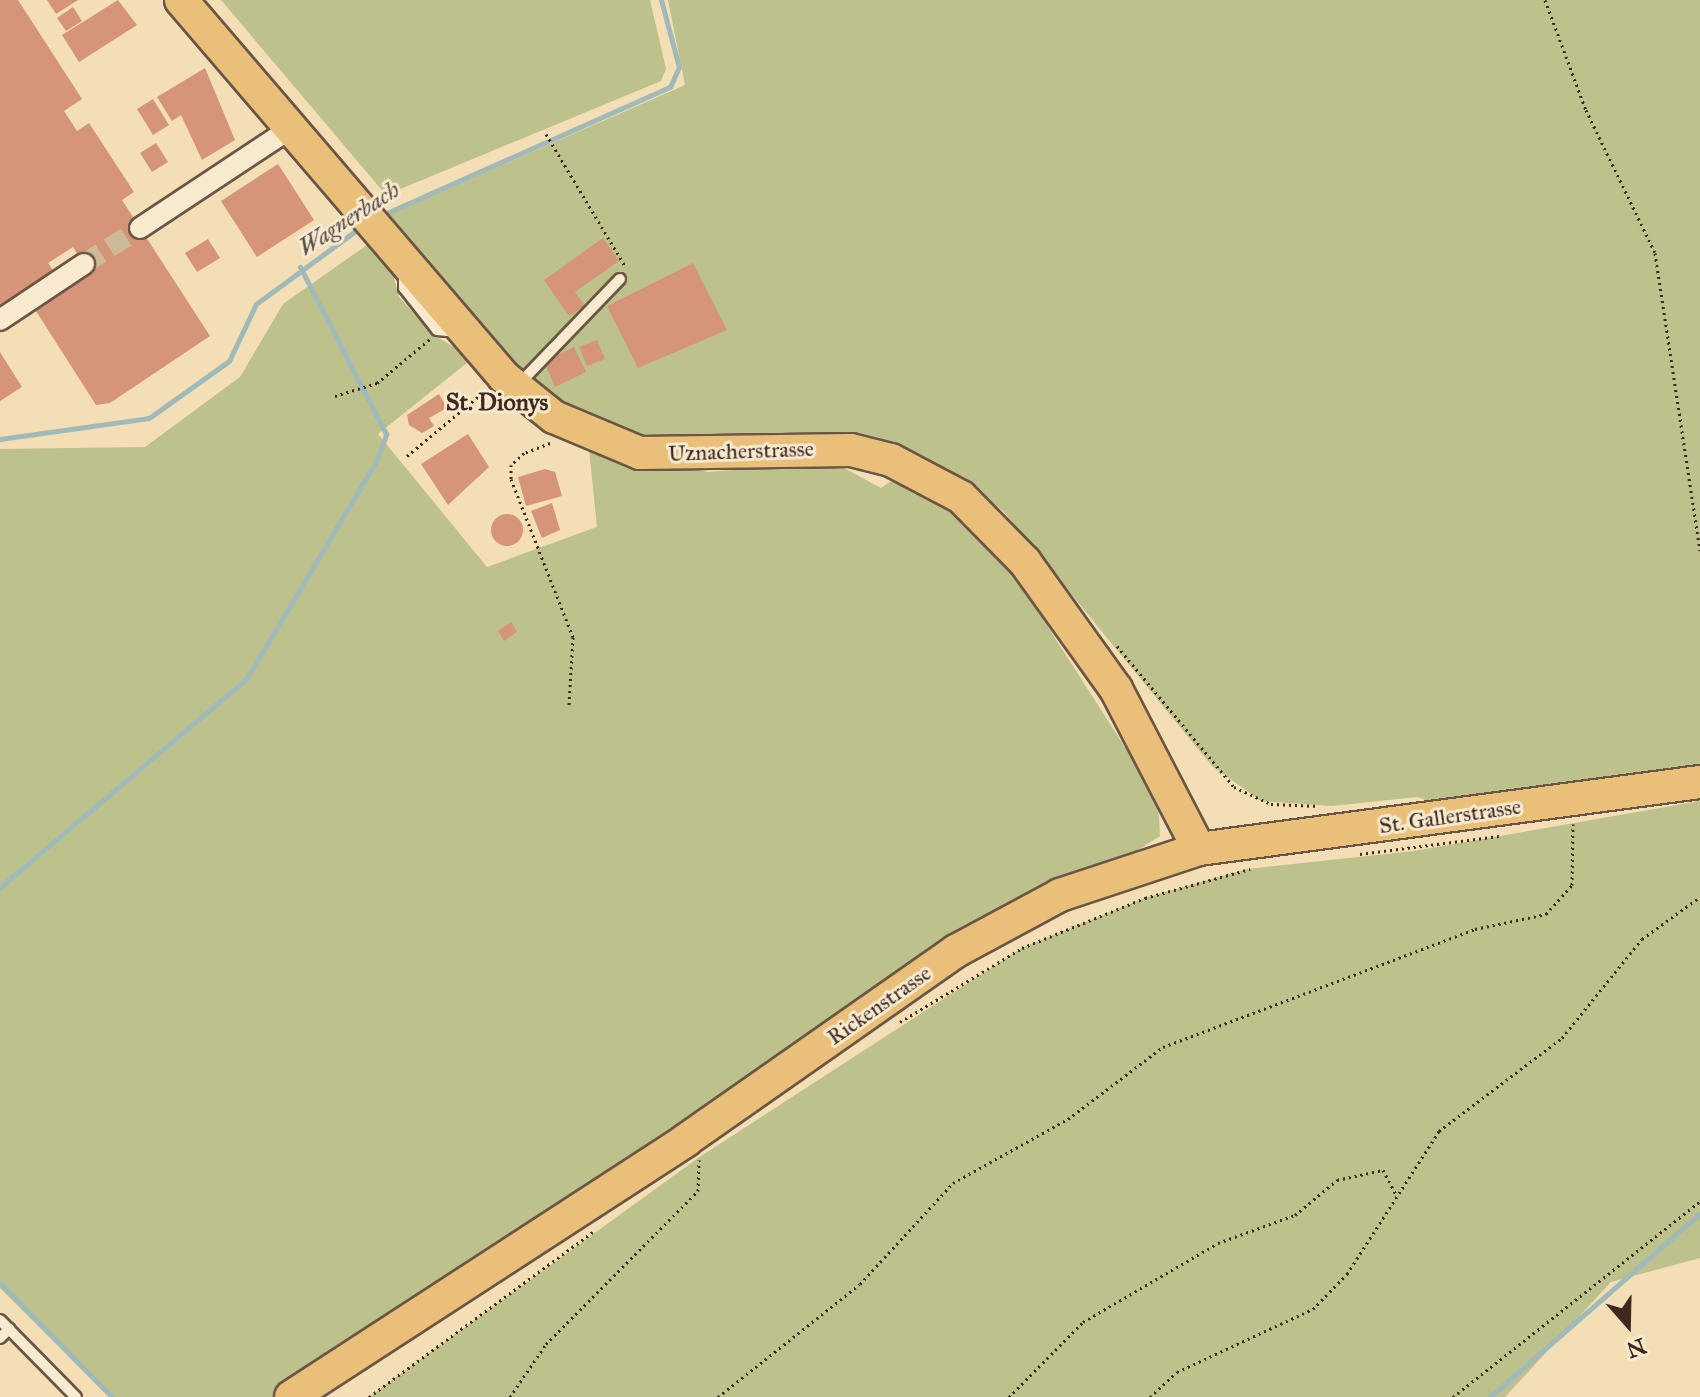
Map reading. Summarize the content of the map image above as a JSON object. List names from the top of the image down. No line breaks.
{"streets":{"main road":["Uznacherstrasse","St. Gallerstrasse","Rickenstrasse"]},"crossings":[["Uznacherstrasse","St. Gallerstrasse"],["Uznacherstrasse","Rickenstrasse"],["St. Gallerstrasse","Rickenstrasse"]],"districts":["St. Dionys"],"water":["Wagnerbach"],"north":"bottom"}
